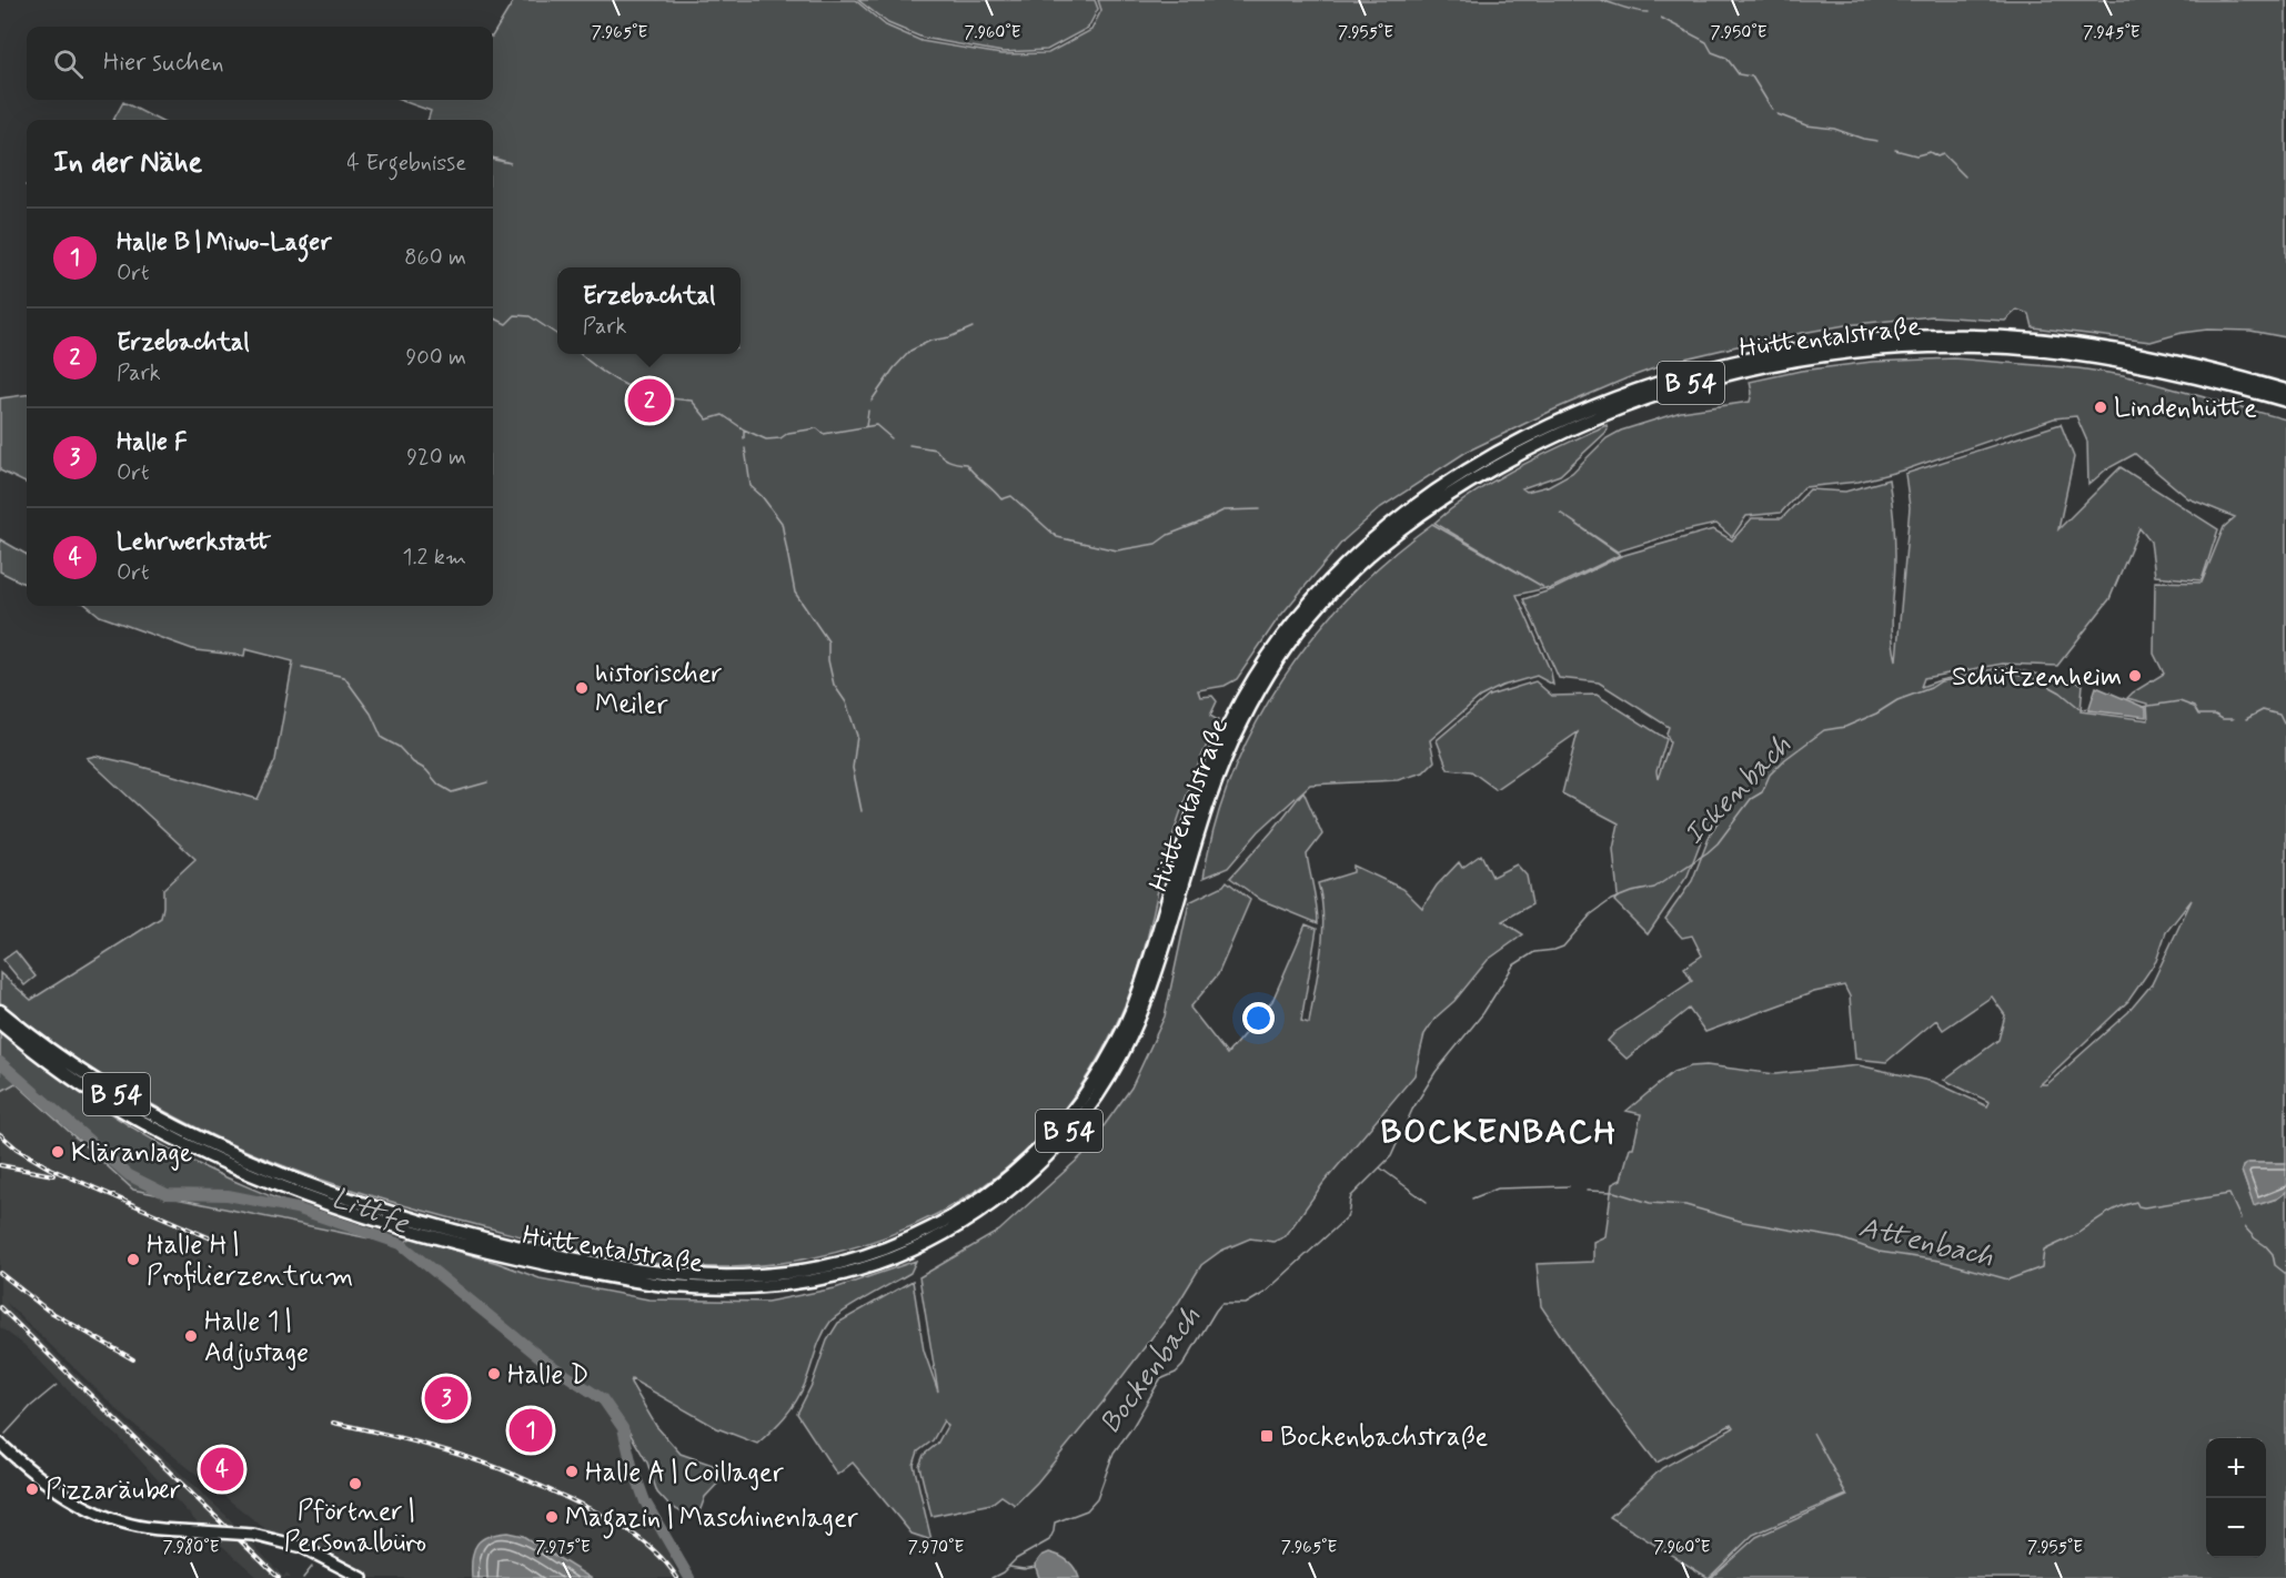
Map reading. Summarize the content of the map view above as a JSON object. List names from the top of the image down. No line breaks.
{"streets":{"highway":["Hüttentalstraße","B 54"]},"crossings":[["Hüttentalstraße","B 54"]],"districts":["BOCKENBACH"],"water":["Ickenbach","Littfe","Attenbach","Bockenbach"],"places":{"other":["Lindenhütte","Schützenheim","historischer Meiler","Kläranlage","Halle H | Profilierzentrum","Halle 1 | Adjustage","Halle D","Halle A | Coillager","Pförtner | Personalbüro","Pizzaräuber","Magazin | Maschinenlager"],"transit":["Bockenbachstraße"]},"page":{"search":"Hier suchen","heading":["In der Nähe","4 Ergebnisse"],"list":[{"mark":"1","name":"Halle B | Miwo-Lager","note":"Ort","value":"860 m"},{"mark":"2","name":"Erzebachtal","note":"Park","value":"900 m"},{"mark":"3","name":"Halle F","note":"Ort","value":"920 m"},{"mark":"4","name":"Lehrwerkstatt","note":"Ort","value":"1.2 km"}],"popup":["Erzebachtal","Park"],"pins":["2","3","1","4"],"map_buttons":["+","−"]},"coordinates":["7.965°E","7.960°E","7.955°E","7.950°E","7.945°E","7.980°E","7.975°E","7.970°E"]}
